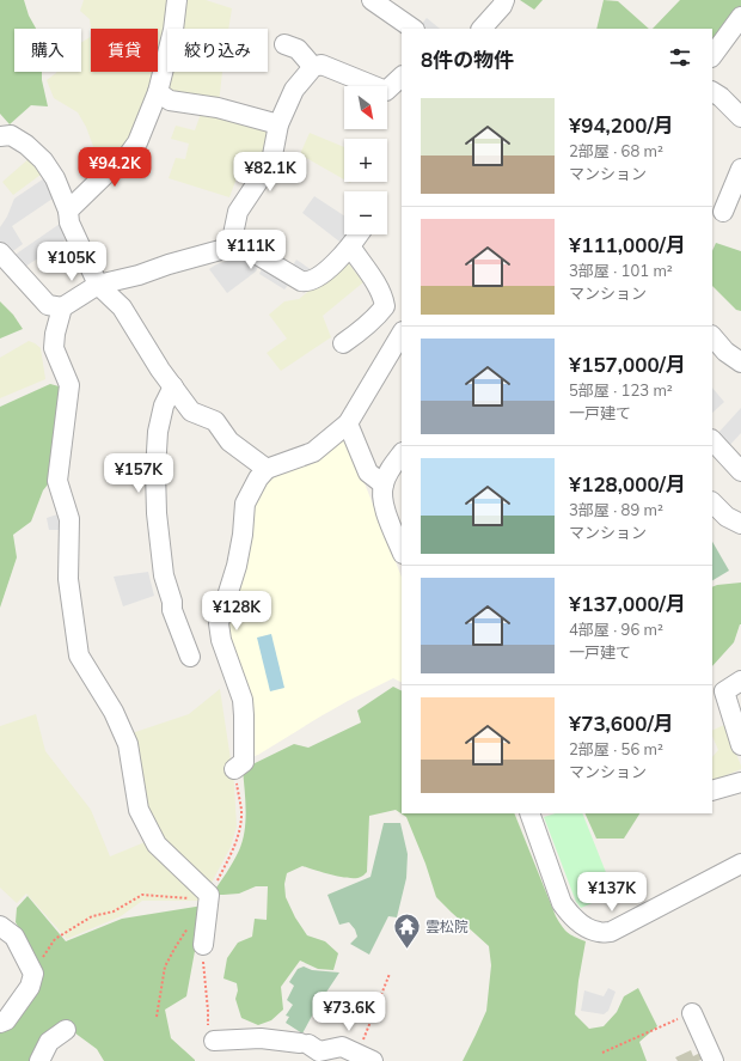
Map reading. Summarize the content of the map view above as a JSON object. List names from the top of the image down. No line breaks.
{"places":{"temple":["雲松院"]},"north":"bottom right","page":{"chip":["購入","賃貸","絞り込み"],"heading":"8件の物件","map_buttons":["+","−"],"list":[{"name":"¥94,200/月","note":"2部屋 · 68 m² · マンション"},{"name":"¥111,000/月","note":"3部屋 · 101 m² · マンション"},{"name":"¥157,000/月","note":"5部屋 · 123 m² · 一戸建て"},{"name":"¥128,000/月","note":"3部屋 · 89 m² · マンション"},{"name":"¥137,000/月","note":"4部屋 · 96 m² · 一戸建て"},{"name":"¥73,600/月","note":"2部屋 · 56 m² · マンション"}],"price":["¥94.2K","¥82.1K","¥111K","¥105K","¥157K","¥128K","¥137K","¥73.6K"]}}
